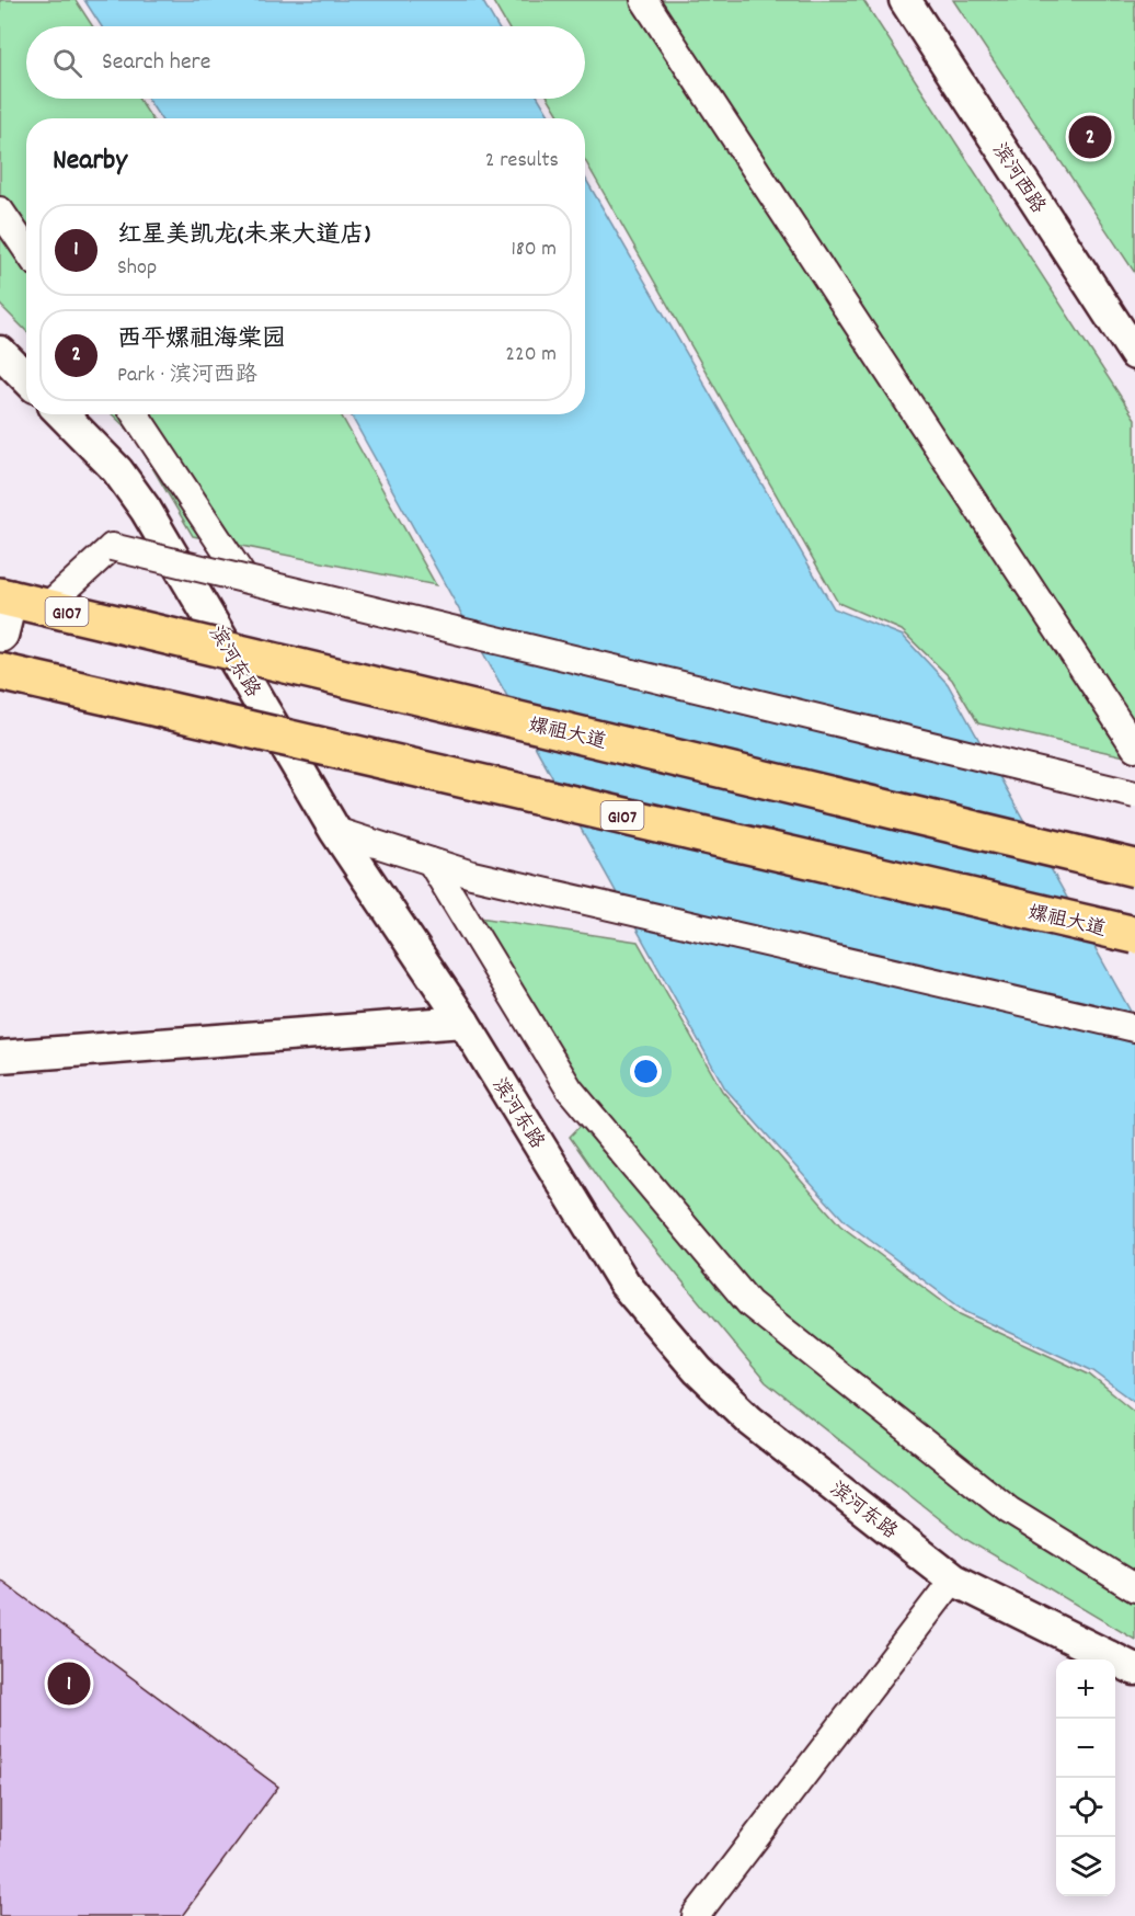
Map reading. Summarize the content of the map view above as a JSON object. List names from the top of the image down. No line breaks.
{"streets":{"highway":["G107","嫘祖大道"],"street":["滨河西路","滨河东路"]},"page":{"search":"Search here","pins":["2","1"],"heading":["Nearby","2 results"],"list":[{"mark":"1","name":"红星美凯龙(未来大道店)","note":"Shop","value":"180 m"},{"mark":"2","name":"西平嫘祖海棠园","note":"Park · 滨河西路","value":"220 m"}],"map_buttons":["+","−"]}}
